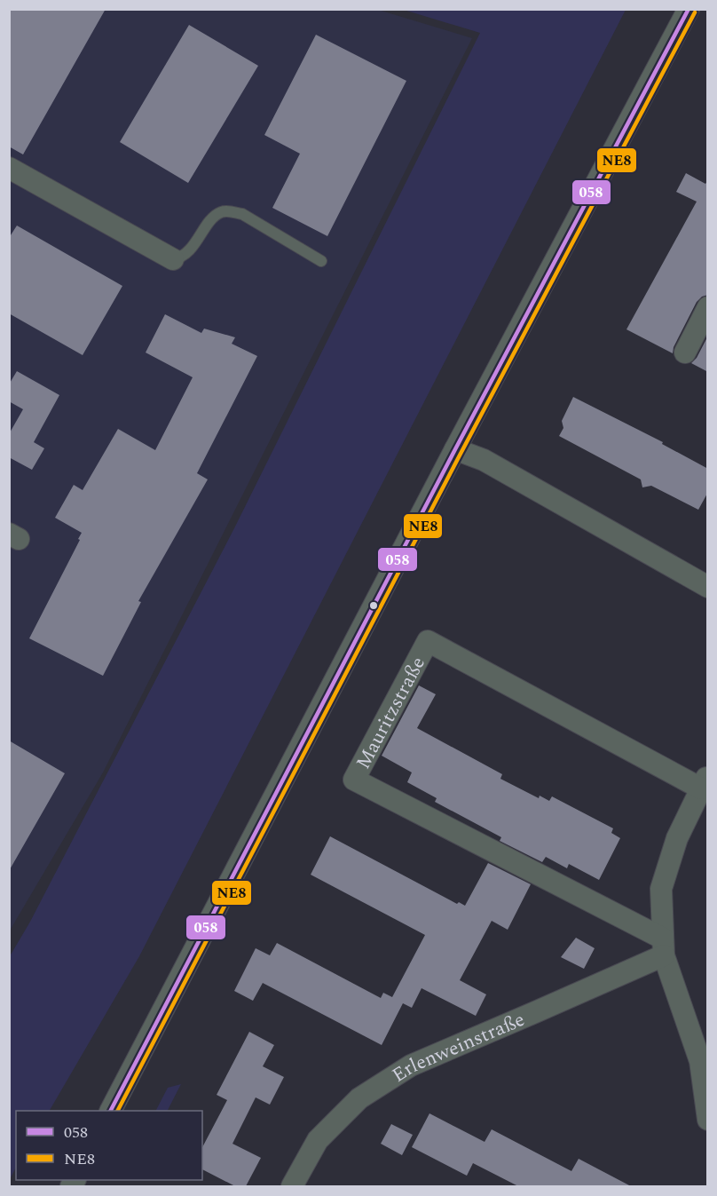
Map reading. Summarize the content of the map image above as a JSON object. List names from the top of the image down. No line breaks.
{"streets":{"street":["Mauritzstraße","Erlenweinstraße"]},"crossings":[["Mauritzstraße","Erlenweinstraße"]],"lines":["transit line 058","transit line NE8"],"legend":["058","NE8"]}
